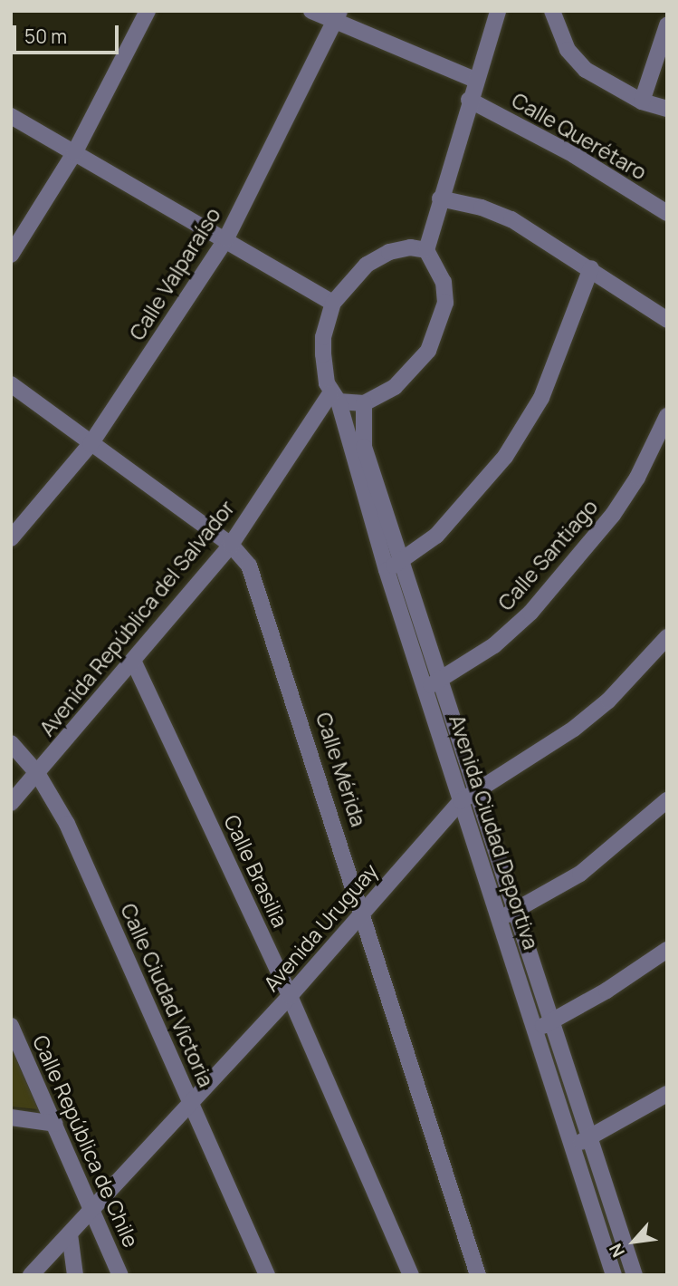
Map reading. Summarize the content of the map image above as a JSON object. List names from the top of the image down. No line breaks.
{"streets":{"street":["Calle Querétaro","Calle Valparaíso","Calle Santiago","Avenida República del Salvador","Calle Mérida","Avenida Ciudad Deportiva","Calle Brasilia","Avenida Uruguay","Calle Ciudad Victoria","Calle República de Chile"]},"crossings":[["Calle Valparaíso","Calle Mérida"],["Calle Santiago","Avenida Ciudad Deportiva"],["Avenida República del Salvador","Calle Mérida"],["Avenida República del Salvador","Avenida Ciudad Deportiva"],["Avenida República del Salvador","Calle Brasilia"],["Avenida República del Salvador","Calle Ciudad Victoria"],["Calle Mérida","Avenida Uruguay"],["Avenida Ciudad Deportiva","Avenida Uruguay"],["Calle Brasilia","Avenida Uruguay"],["Avenida Uruguay","Calle Ciudad Victoria"],["Avenida Uruguay","Calle República de Chile"]],"scale_bar":"50 m","north":"bottom left"}
